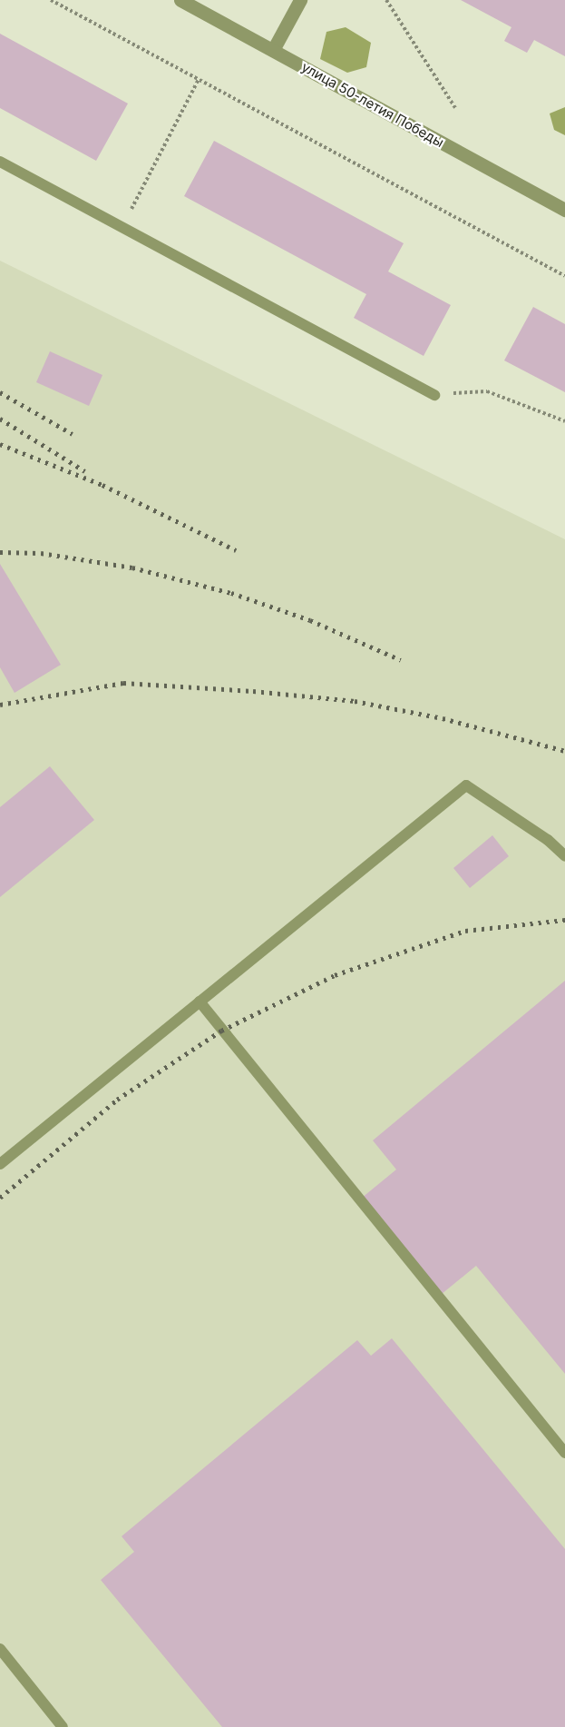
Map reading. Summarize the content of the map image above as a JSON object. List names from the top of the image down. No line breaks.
{"streets":{"street":["улица 50-летия Победы"]}}
